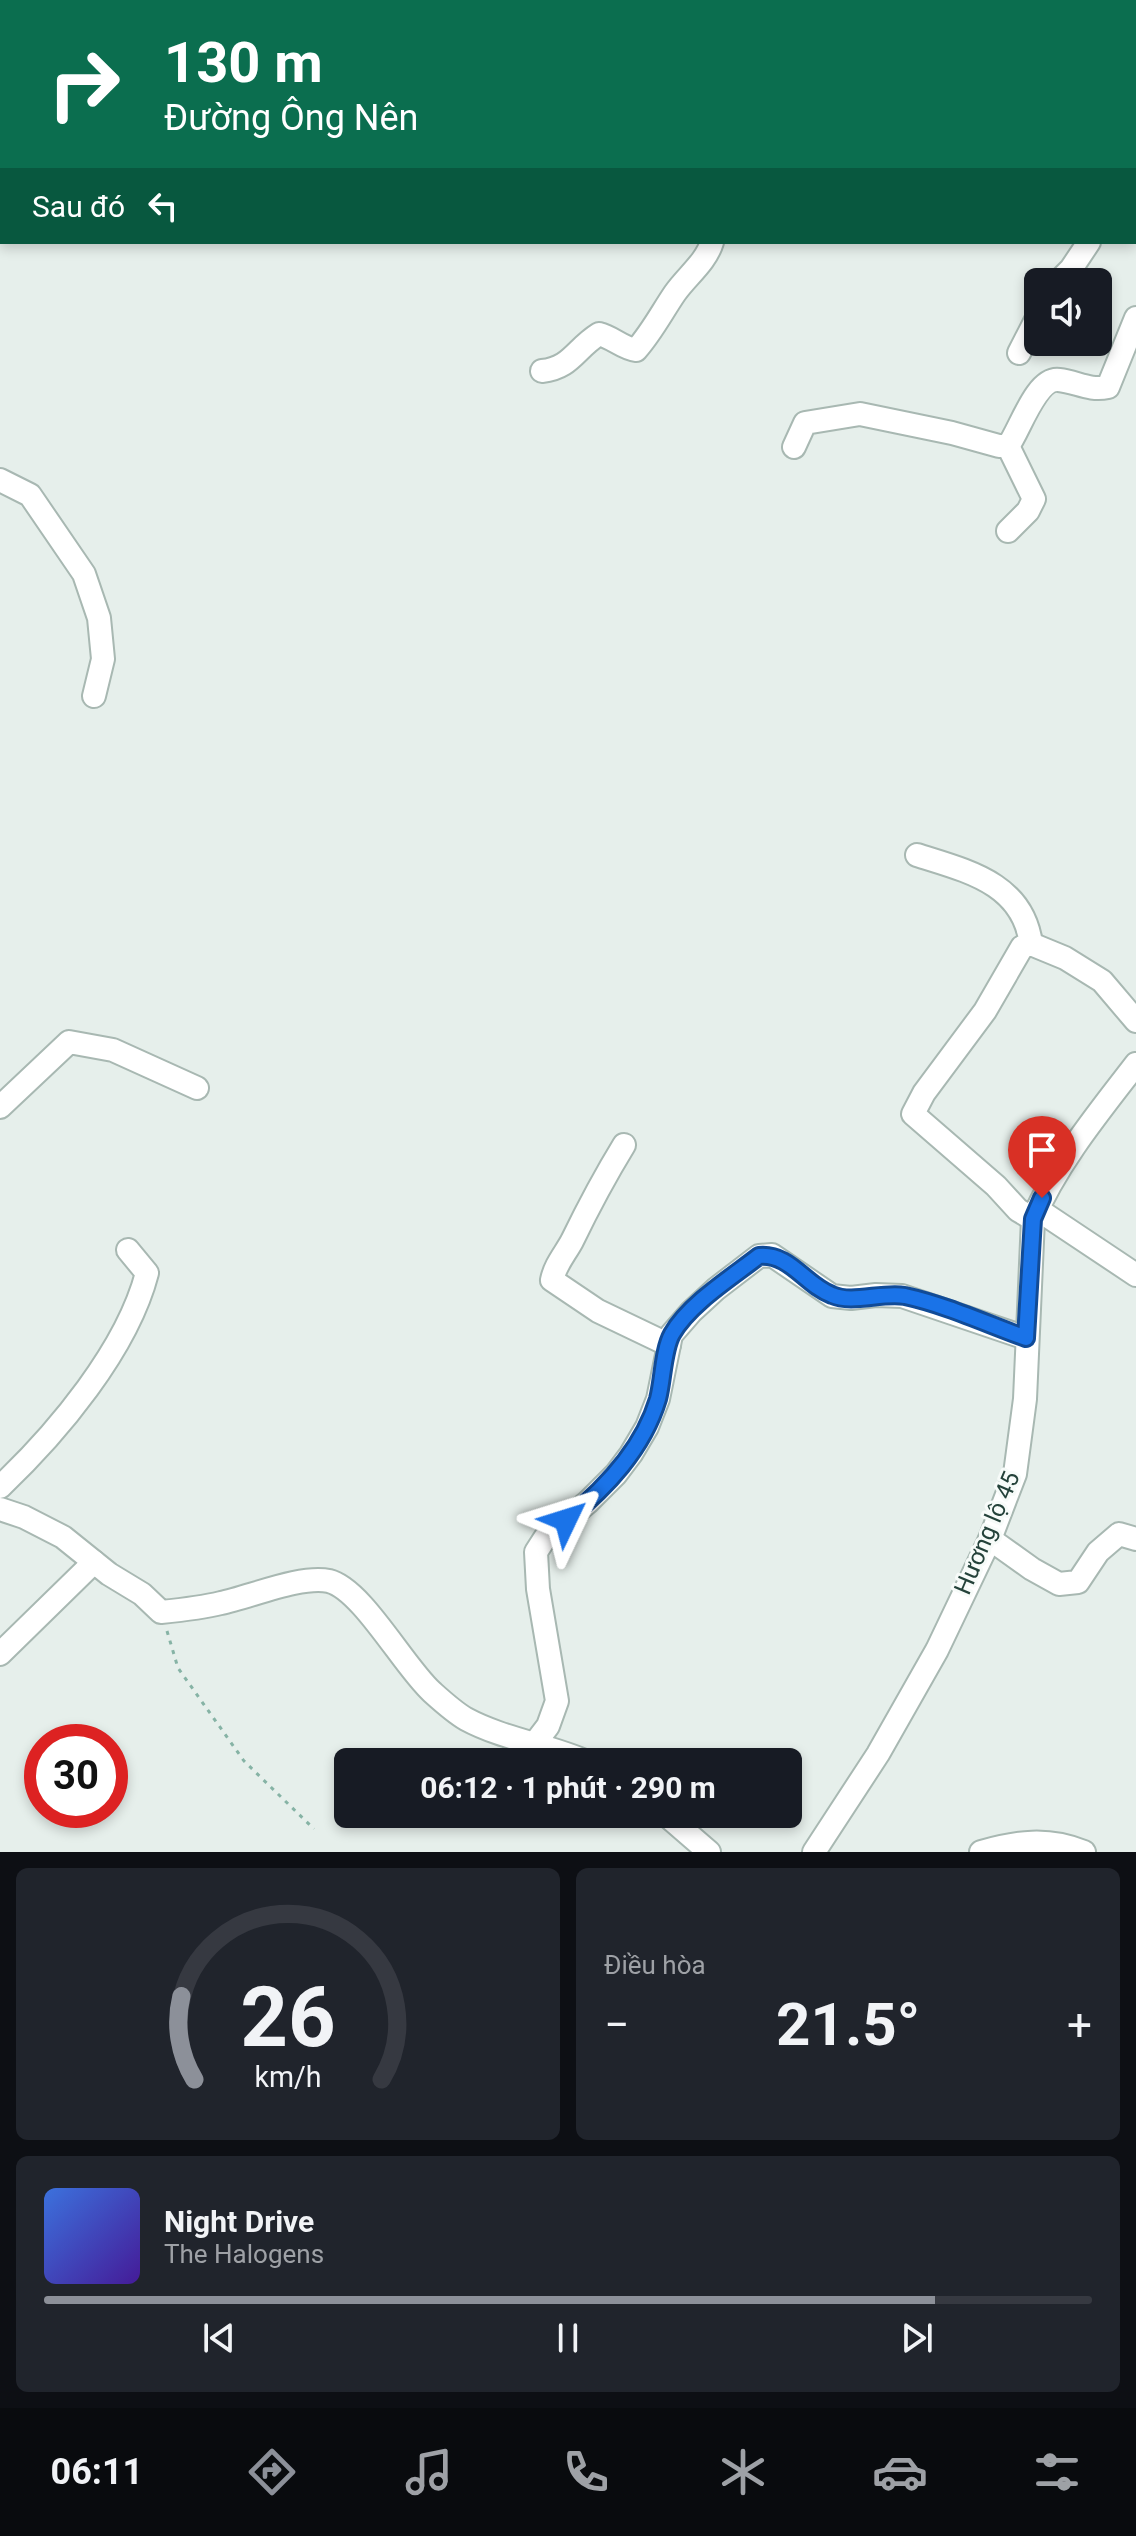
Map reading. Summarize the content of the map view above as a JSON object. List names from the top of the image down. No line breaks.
{"streets":{"street":["Hương lộ 45"]},"page":{"turn":["130 m","Đường Ông Nên"],"then":"Sau đó","limit":"30","trip":"06:12 · 1 phút · 290 m","tile":"Điều hòa","heat":["−","21.5°","+"],"song":["Night Drive","The Halogens"],"tabs":"06:11","gauge":["26","km/h"]}}
